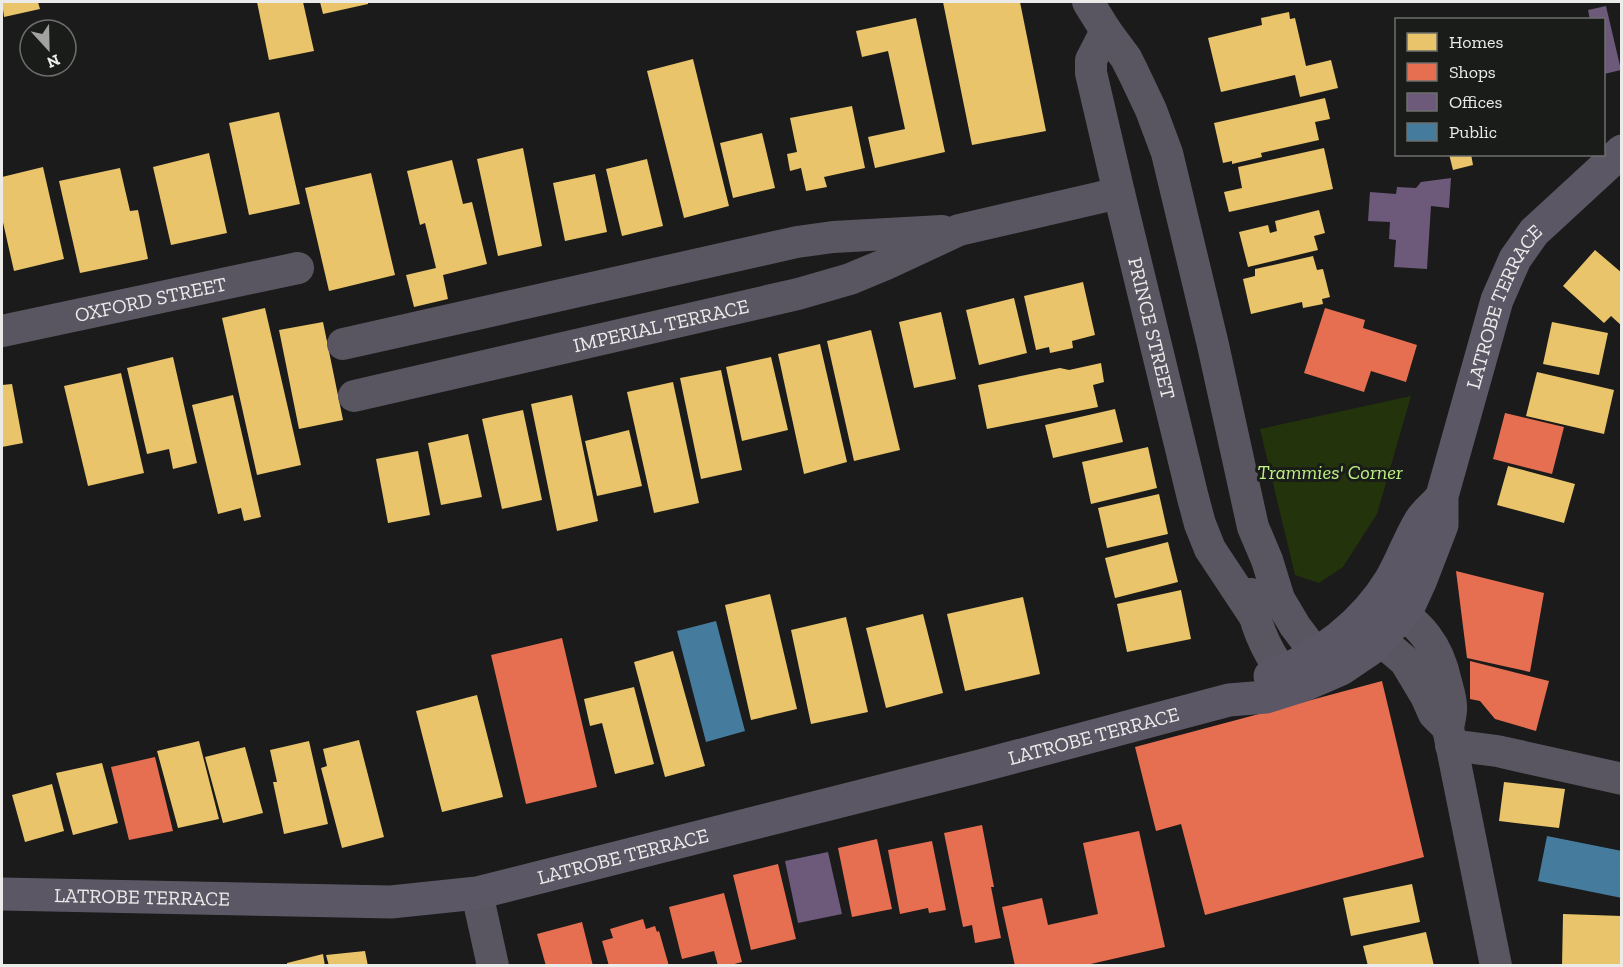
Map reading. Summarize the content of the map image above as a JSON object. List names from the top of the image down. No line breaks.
{"streets":{"main road":["LATROBE TERRACE"],"street":["OXFORD STREET","IMPERIAL TERRACE","PRINCE STREET"]},"crossings":[["LATROBE TERRACE","PRINCE STREET"],["IMPERIAL TERRACE","PRINCE STREET"]],"parks":["Trammies' Corner"],"legend":["Homes","Shops","Offices","Public"],"north":"bottom"}
